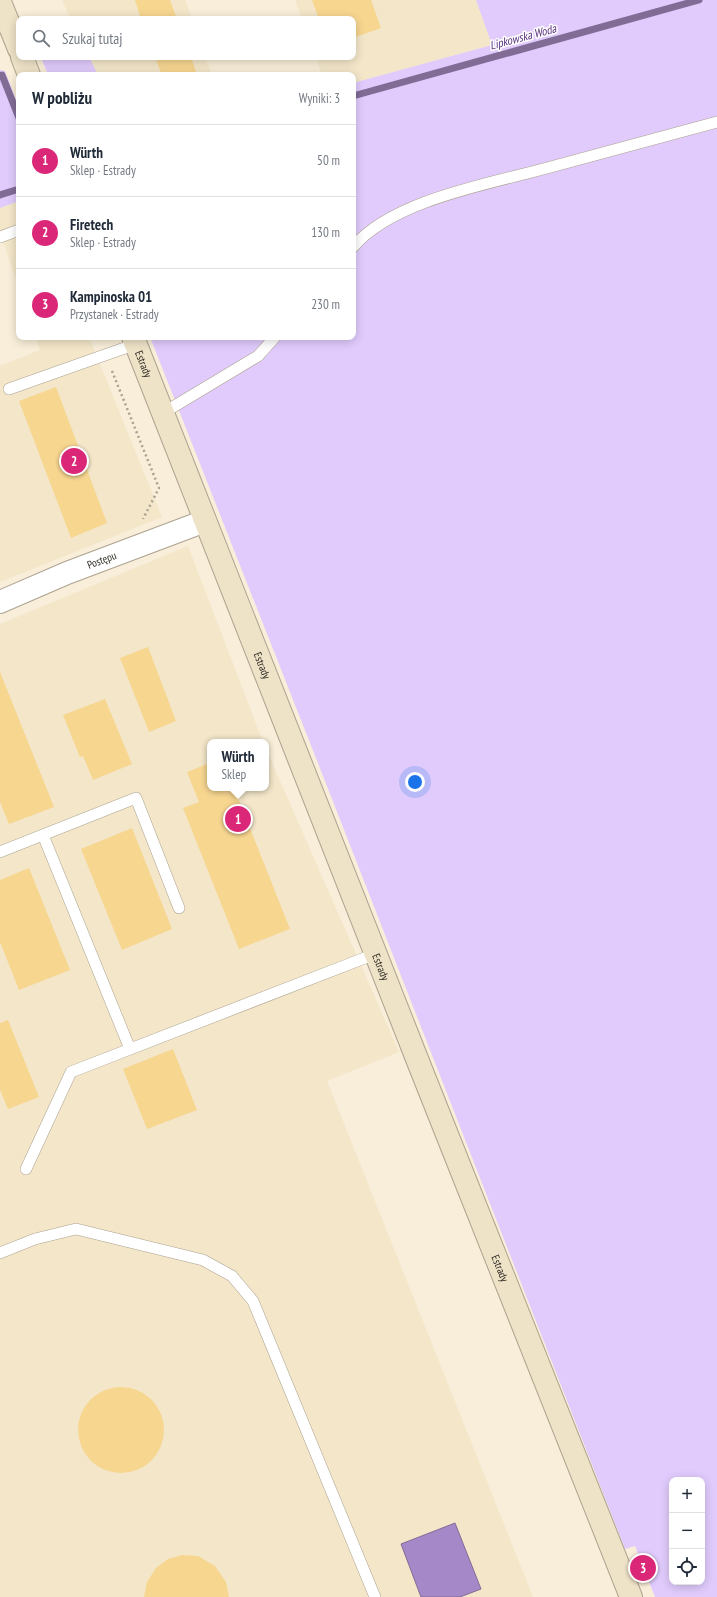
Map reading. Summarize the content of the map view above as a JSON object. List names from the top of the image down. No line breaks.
{"streets":{"main road":["Estrady"],"street":["Postępu"]},"crossings":[["Estrady","Postępu"]],"water":["Lipkowska Woda"],"page":{"search":"Szukaj tutaj","heading":["W pobliżu","Wyniki: 3"],"list":[{"mark":"1","name":"Würth","note":"Sklep · Estrady","value":"50 m"},{"mark":"2","name":"Firetech","note":"Sklep · Estrady","value":"130 m"},{"mark":"3","name":"Kampinoska 01","note":"Przystanek · Estrady","value":"230 m"}],"pins":["2","1","3"],"popup":["Würth","Sklep"],"map_buttons":["+","−"]}}
